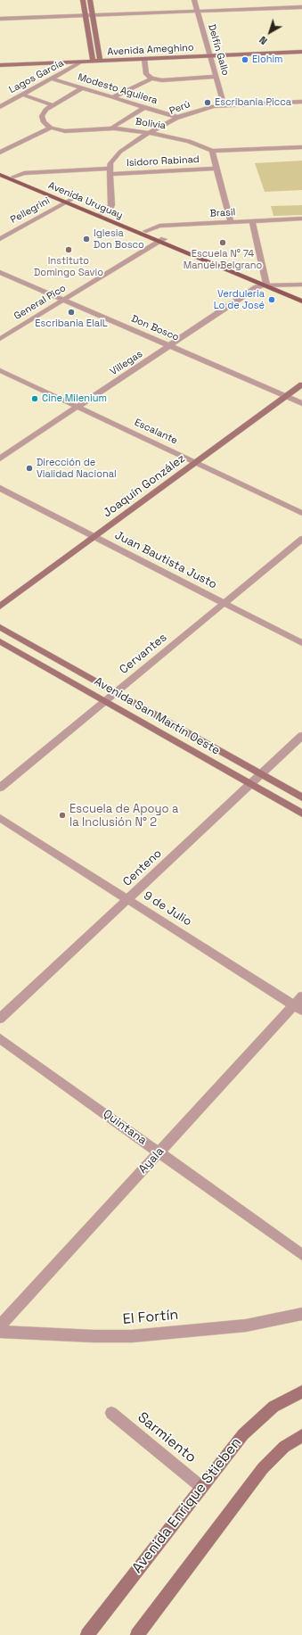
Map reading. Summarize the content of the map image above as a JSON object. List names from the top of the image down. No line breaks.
{"streets":{"main road":["Avenida Ameghino","Avenida Uruguay","Joaquín González","Avenida San Martín Oeste","Avenida Enrique Stieben"],"street":["Delfín Gallo","Lagos García","Modesto Aguilera","Perú","Bolivia","Isidoro Rabinad","Pellegrini","Brasil","General Pico","Don Bosco","Villegas","Escalante","Juan Bautista Justo","Cervantes","Centeno","9 de Julio","Quintana","Ayala","El Fortín","Sarmiento"]},"crossings":[["Avenida Ameghino","Delfín Gallo"],["Avenida Ameghino","Lagos García"],["Delfín Gallo","Perú"],["Lagos García","Modesto Aguilera"],["Modesto Aguilera","Perú"],["Perú","Bolivia"],["Perú","Isidoro Rabinad"],["Isidoro Rabinad","Avenida Uruguay"],["Avenida Uruguay","Pellegrini"],["Avenida Uruguay","Brasil"],["Avenida Uruguay","General Pico"],["Avenida Uruguay","Villegas"],["General Pico","Don Bosco"],["Don Bosco","Villegas"],["Don Bosco","Joaquín González"],["Villegas","Escalante"],["Escalante","Joaquín González"],["Joaquín González","Juan Bautista Justo"],["Juan Bautista Justo","Cervantes"],["Cervantes","Avenida San Martín Oeste"],["Avenida San Martín Oeste","Centeno"],["Centeno","9 de Julio"],["9 de Julio","Ayala"],["Quintana","Ayala"],["Ayala","El Fortín"],["Sarmiento","Avenida Enrique Stieben"]],"places":["Elohim","Escribania Picca","Iglesia Don Bosco","Escuela N° 74 Manuél Belgrano","Instituto Domingo Savio","Verduleria Lo de José","Escribania ElalL","Cine Milenium","Dirección de Vialidad Nacional","Escuela de Apoyo a la Inclusión N° 2"],"north":"bottom left"}
